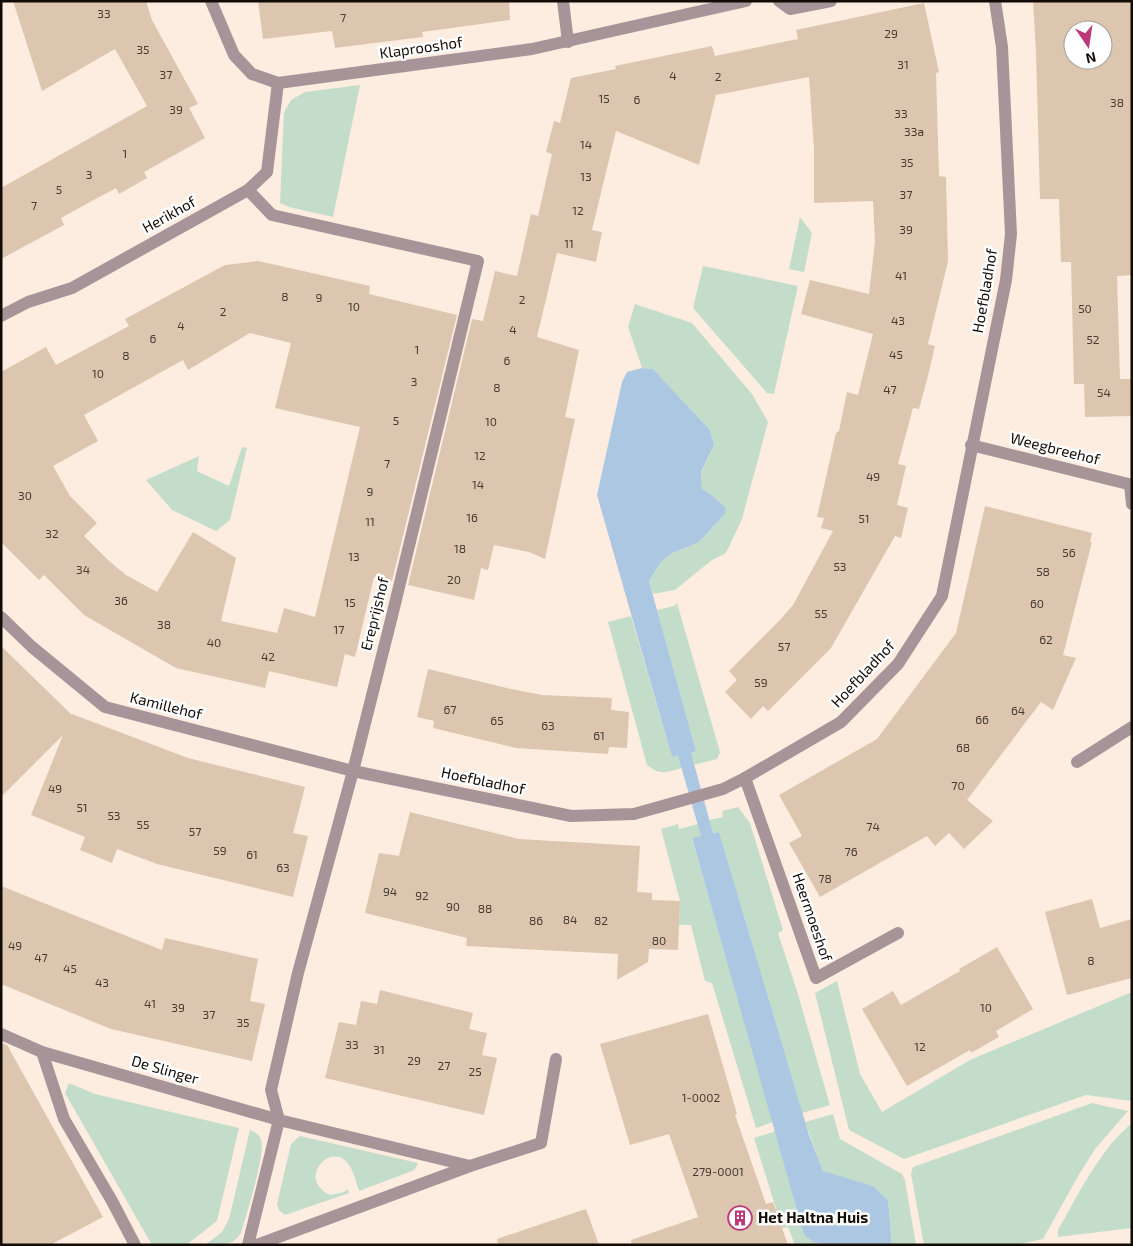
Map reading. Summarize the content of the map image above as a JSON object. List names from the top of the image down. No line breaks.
{"streets":{"street":["Klaprooshof","Herikhof","Hoefbladhof","Weegbreehof","Ereprijshof","Kamillehof","Heermoeshof","De Slinger"]},"crossings":[["Klaprooshof","Herikhof"],["Herikhof","Ereprijshof"],["Hoefbladhof","Weegbreehof"],["Hoefbladhof","Ereprijshof"],["Hoefbladhof","Kamillehof"],["Hoefbladhof","Heermoeshof"],["Ereprijshof","Kamillehof"],["Ereprijshof","De Slinger"]],"places":{"building":["Het Haltna Huis"]},"house_numbers":["33","7","29","35","31","37","4","2","15","6","38","39","33","33a","14","1","35","3","13","5","37","7","12","39","11","41","8","9","2","10","50","2","43","4","4","6","52","1","45","8","6","10","3","8","47","54","5","10","12","7","49","14","9","30","16","51","11","32","18","56","13","53","34","58","20","36","15","60","55","38","17","62","40","57","42","59","67","64","66","65","63","61","68","70","49","51","53","55","74","57","59","76","61","63","78","94","92","90","88","84","86","82","80","49","47","8","45","43","41","39","10","37","35","33","12","31","29","27","25","1-0002","279-0001"],"north":"bottom"}
